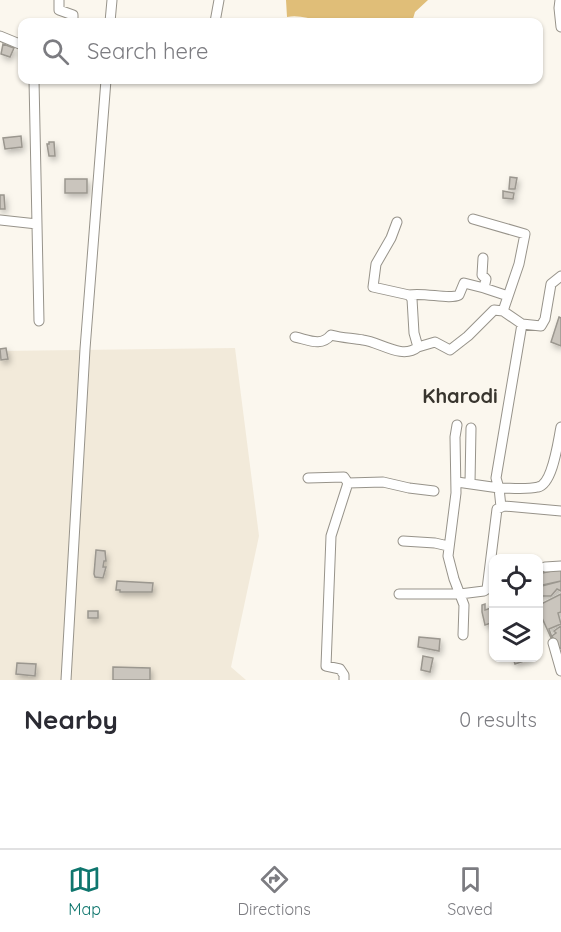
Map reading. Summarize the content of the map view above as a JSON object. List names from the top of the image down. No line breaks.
{"districts":["Kharodi"],"page":{"search":"Search here","heading":["Nearby","0 results"],"nav":["Map","Directions","Saved"]}}
